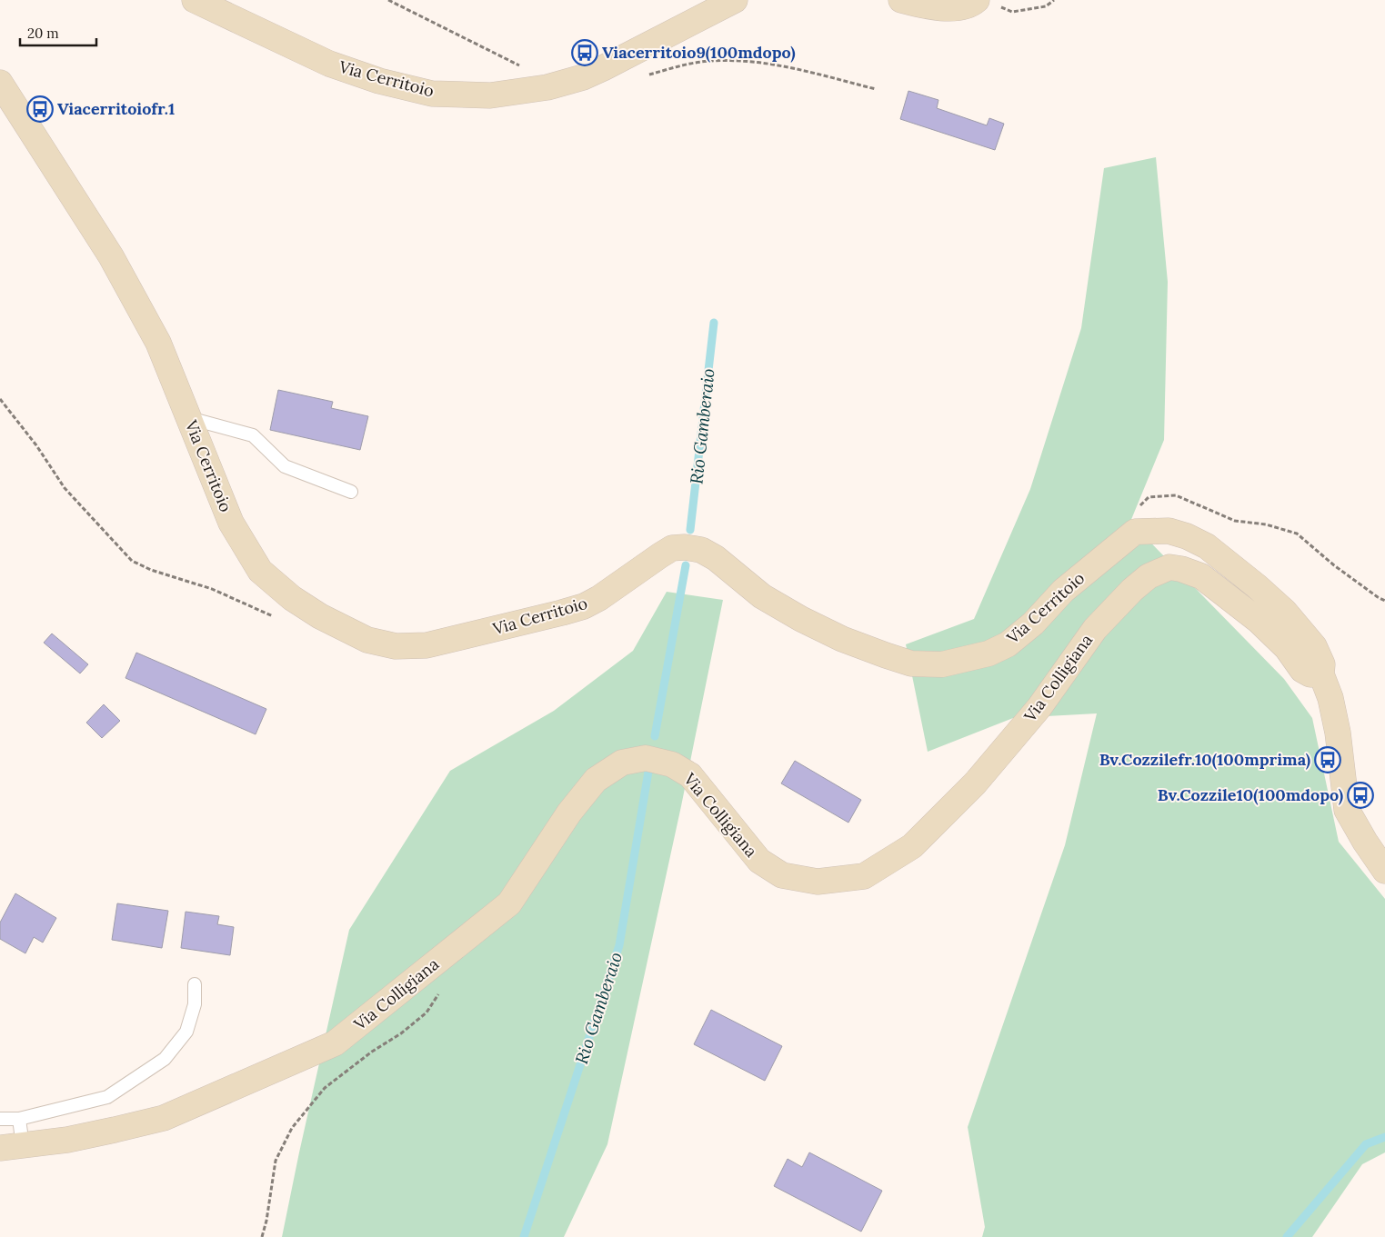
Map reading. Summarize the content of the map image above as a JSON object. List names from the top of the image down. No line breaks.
{"streets":{"street":["Via Cerritoio","Via Colligiana"]},"water":["Rio Gamberaio"],"places":{"bus stop":["Viacerritoio9(100mdopo)","Viacerritoiofr.1","Bv.Cozzilefr.10(100mprima)","Bv.Cozzile10(100mdopo)"]},"scale_bar":"20 m"}
